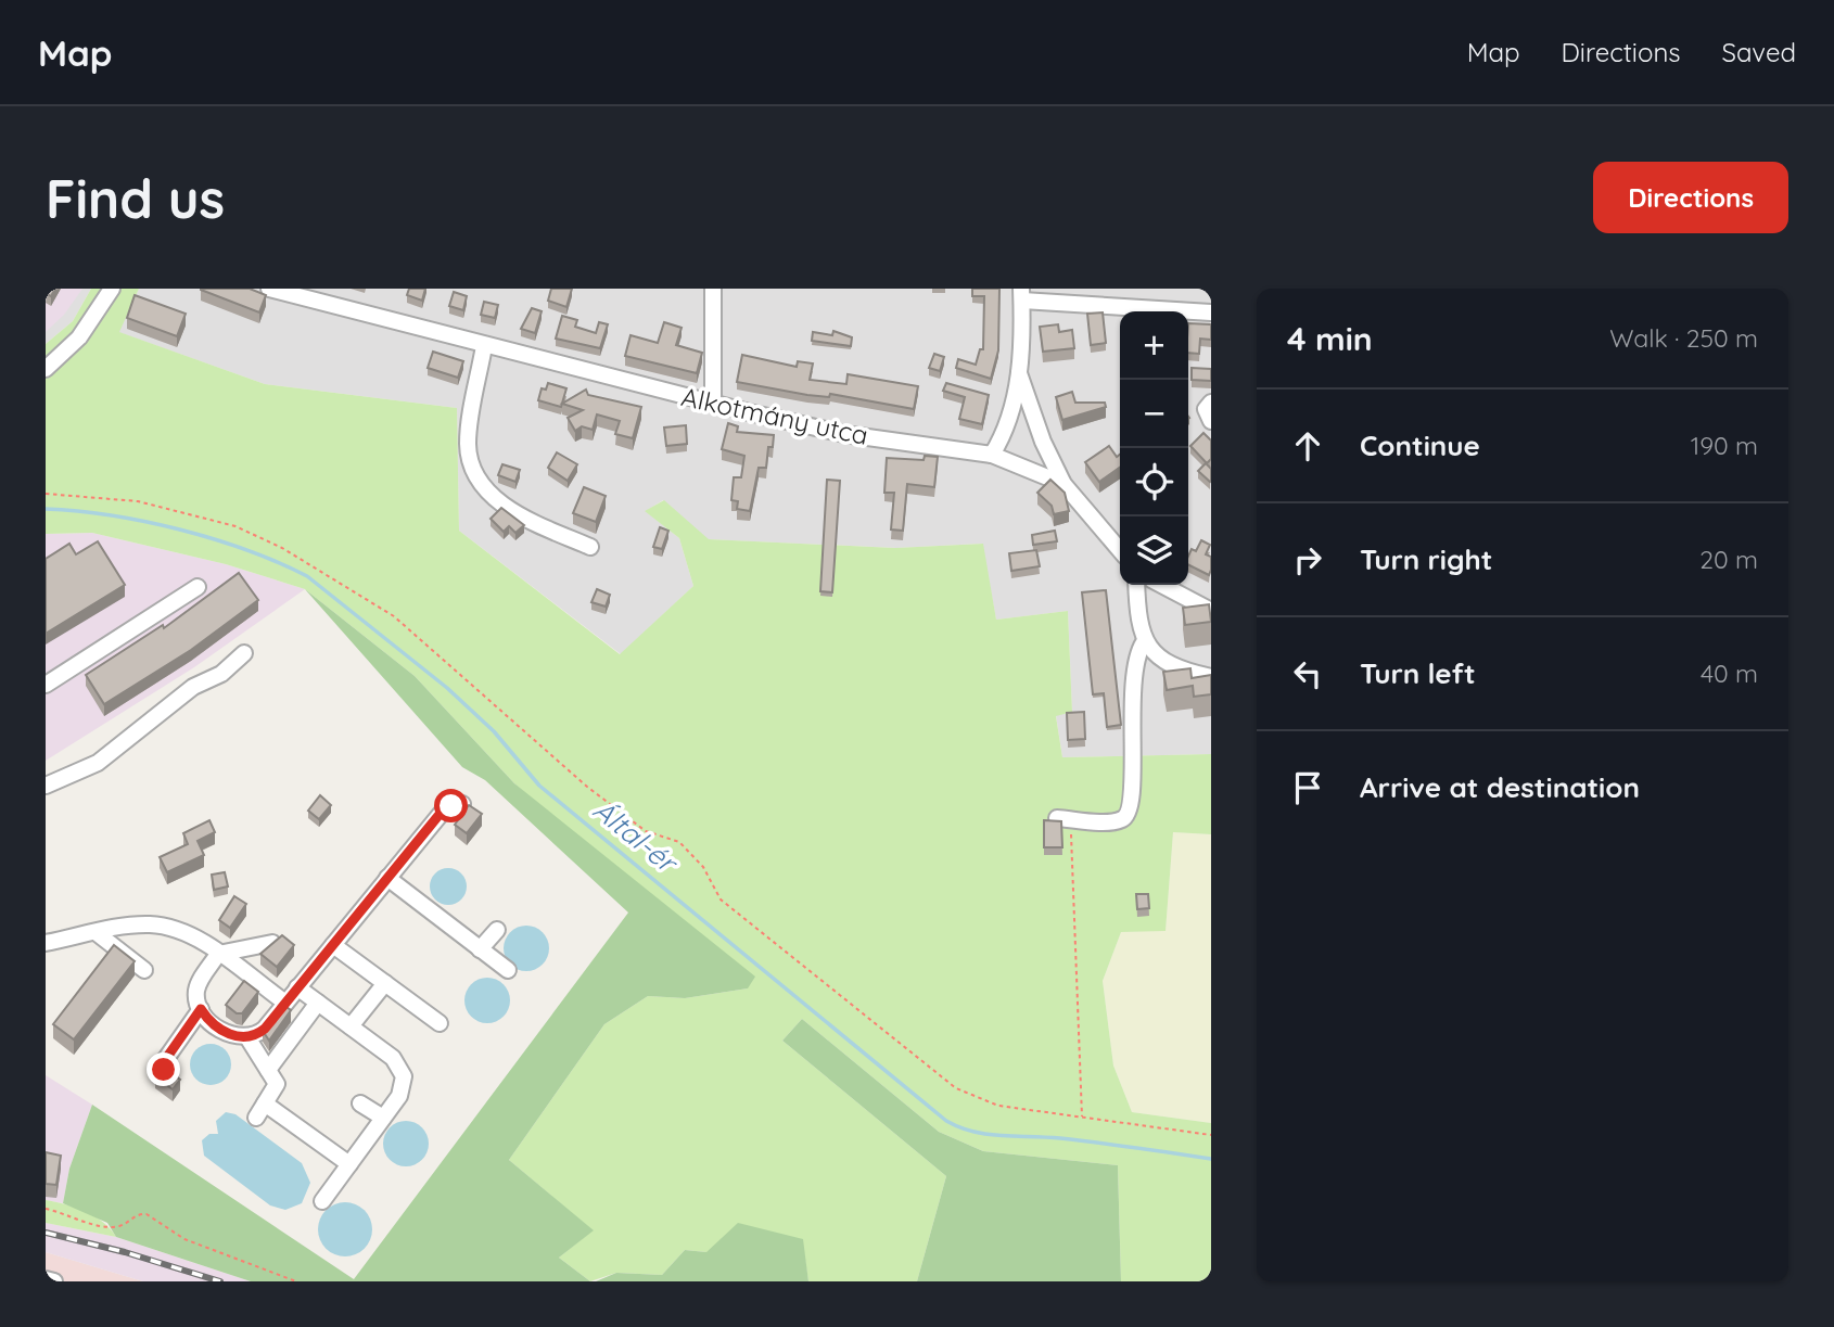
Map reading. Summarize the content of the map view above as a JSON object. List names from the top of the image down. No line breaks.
{"streets":{"street":["Alkotmány utca"]},"water":["Által-ér"],"page":{"header":"Map","nav":["Map","Directions","Saved"],"buttons":"Directions","title":"Find us","heading":["4 min","Walk · 250 m"],"map_buttons":["+","−"],"list":[["Continue","190 m"],["Turn right","20 m"],["Turn left","40 m"],"Arrive at destination"]}}
